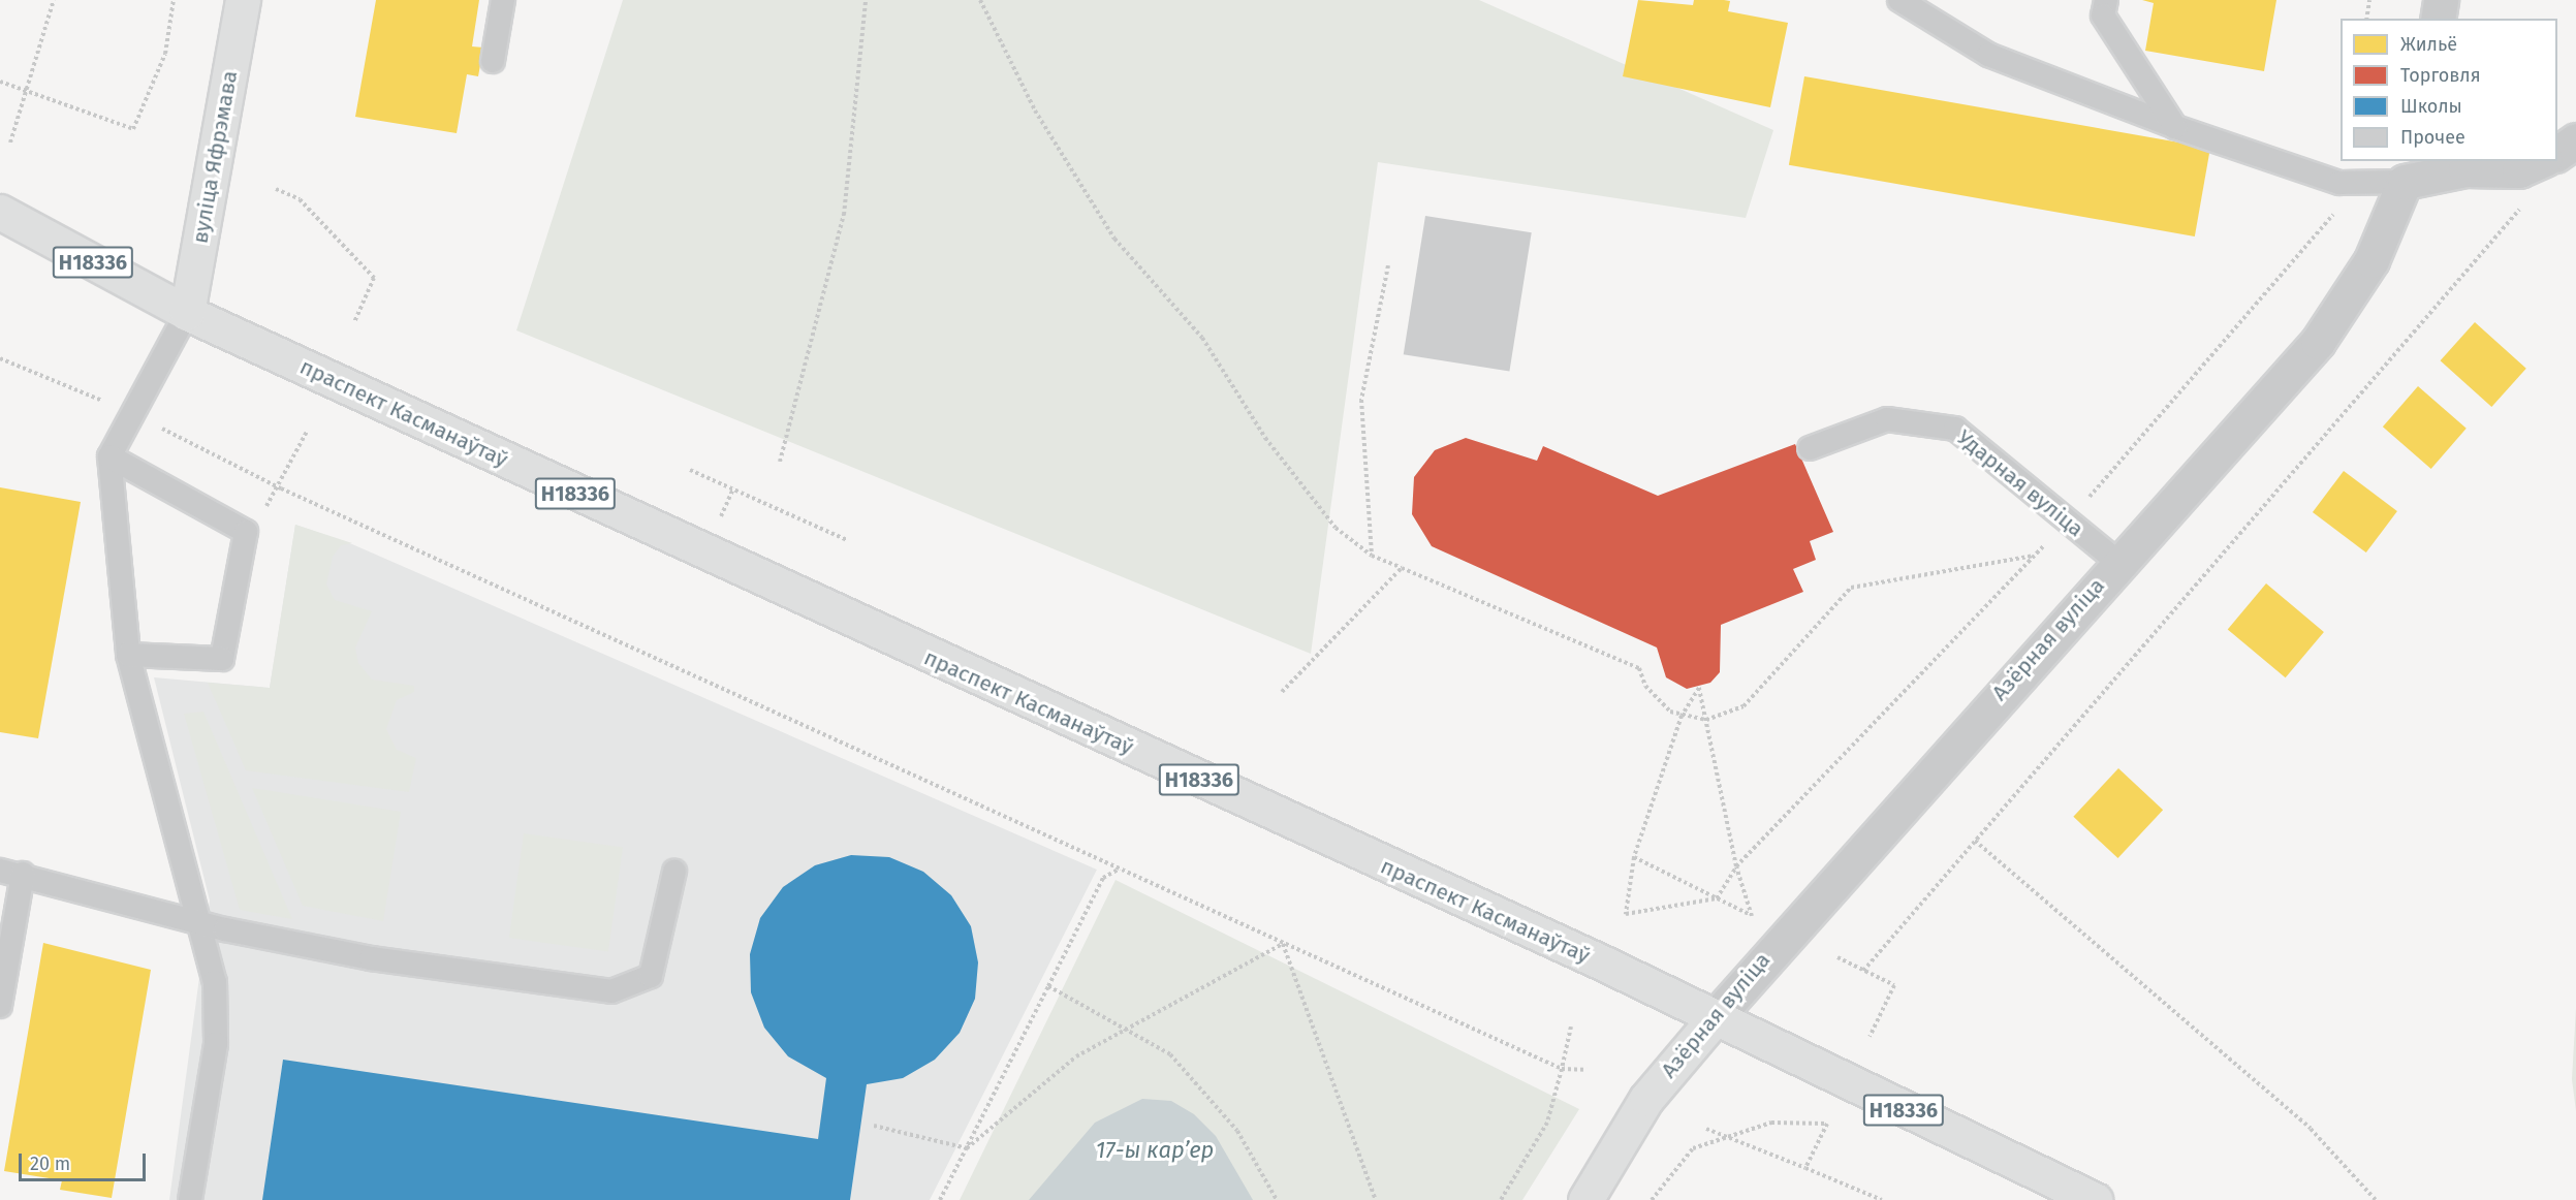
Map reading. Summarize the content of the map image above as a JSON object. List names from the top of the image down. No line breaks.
{"streets":{"main road":["вуліца Яфрэмава","Н18336","праспект Касманаўтаў","Азёрная вуліца"],"lane":["Ударная вуліца"]},"crossings":[["вуліца Яфрэмава","праспект Касманаўтаў"],["праспект Касманаўтаў","Азёрная вуліца"],["Ударная вуліца","Азёрная вуліца"]],"water":["17-ы кар’ер"],"legend":["Жильё","Торговля","Школы","Прочее"],"scale_bar":"20 m"}
